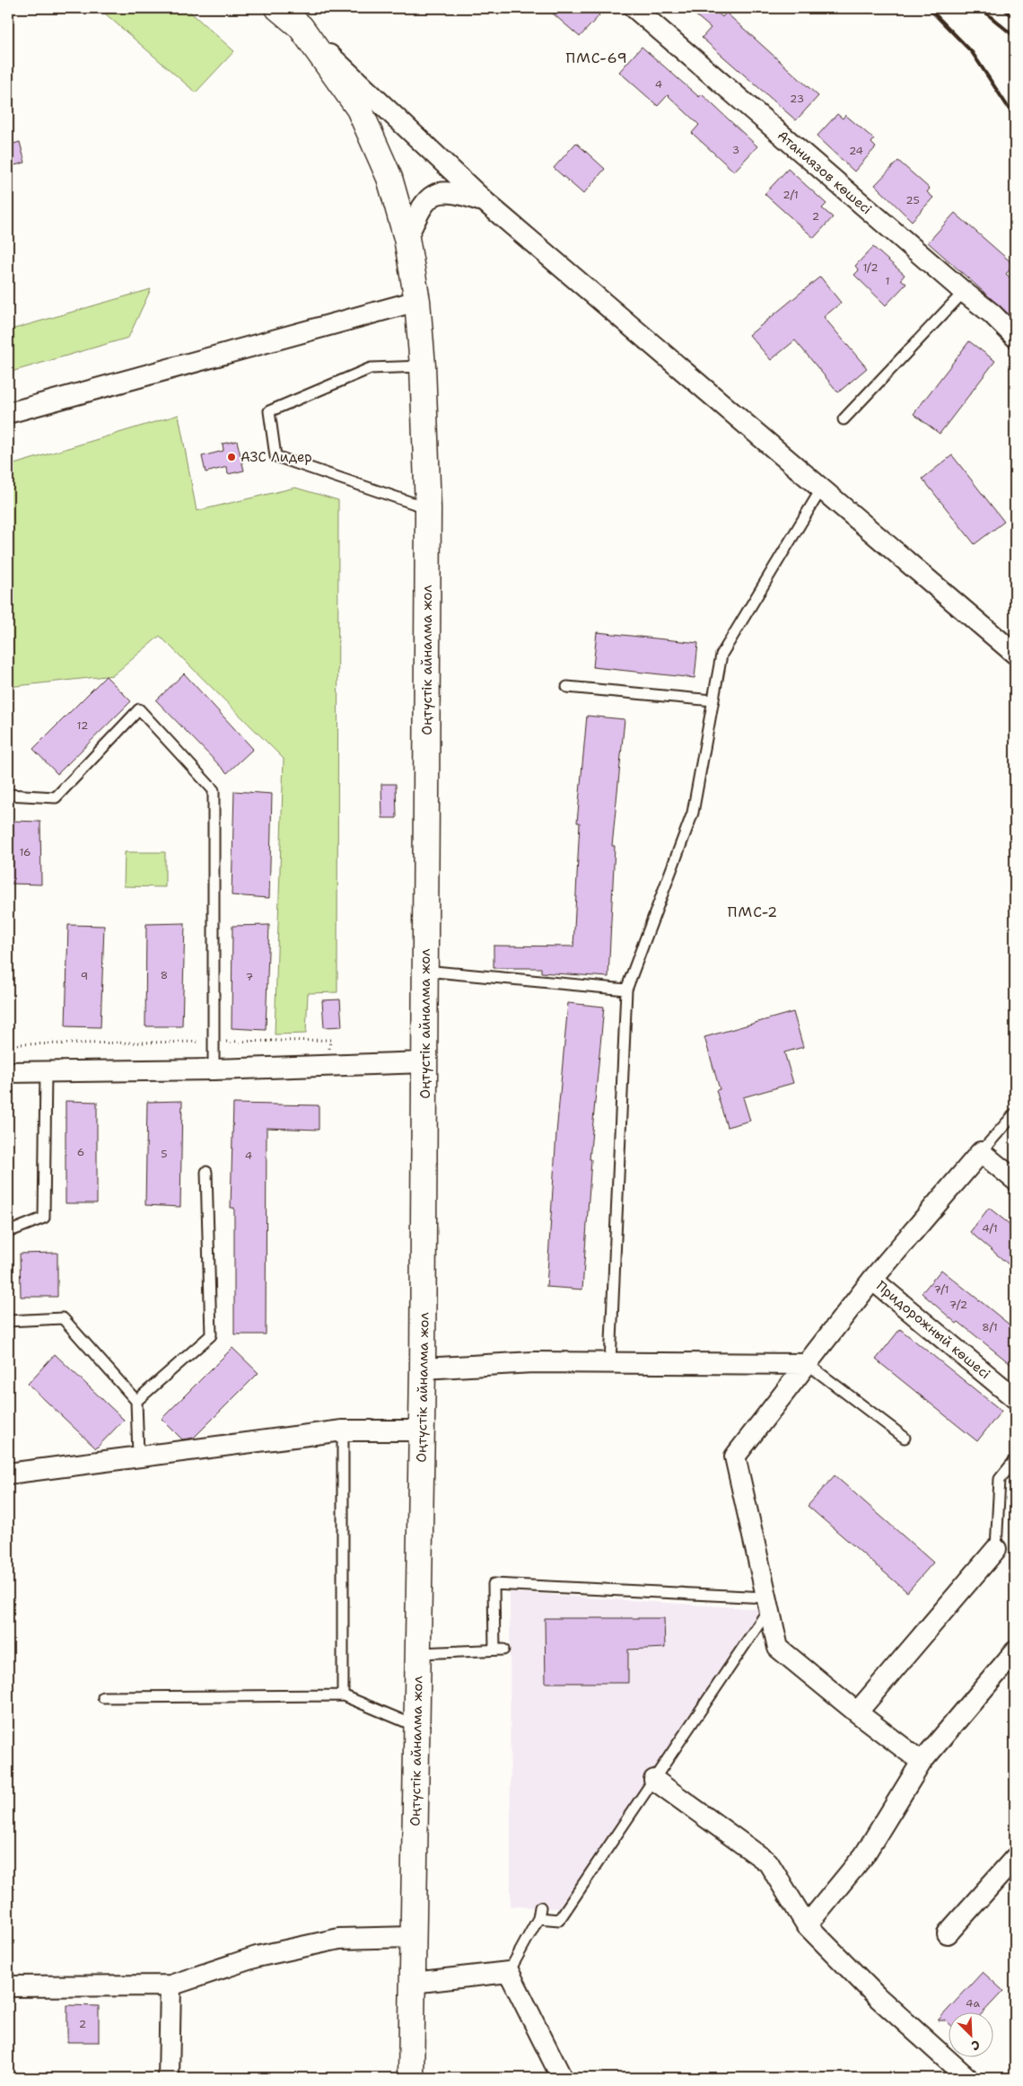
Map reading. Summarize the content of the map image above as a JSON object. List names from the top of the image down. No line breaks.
{"streets":{"highway":["Оңтүстік айналма жол"],"street":["Атаниязов көшесі","Придорожный көшесі"]},"districts":["ПМС-69","ПМС-2"],"places":["АЗС Лидер"],"house_numbers":["4","23","3","24","2/1","25","2","1/2","1","12","16","8","9","7","6","5","4","4/1","7/1","7/2","8/1","4а","2"],"north":"bottom right"}
